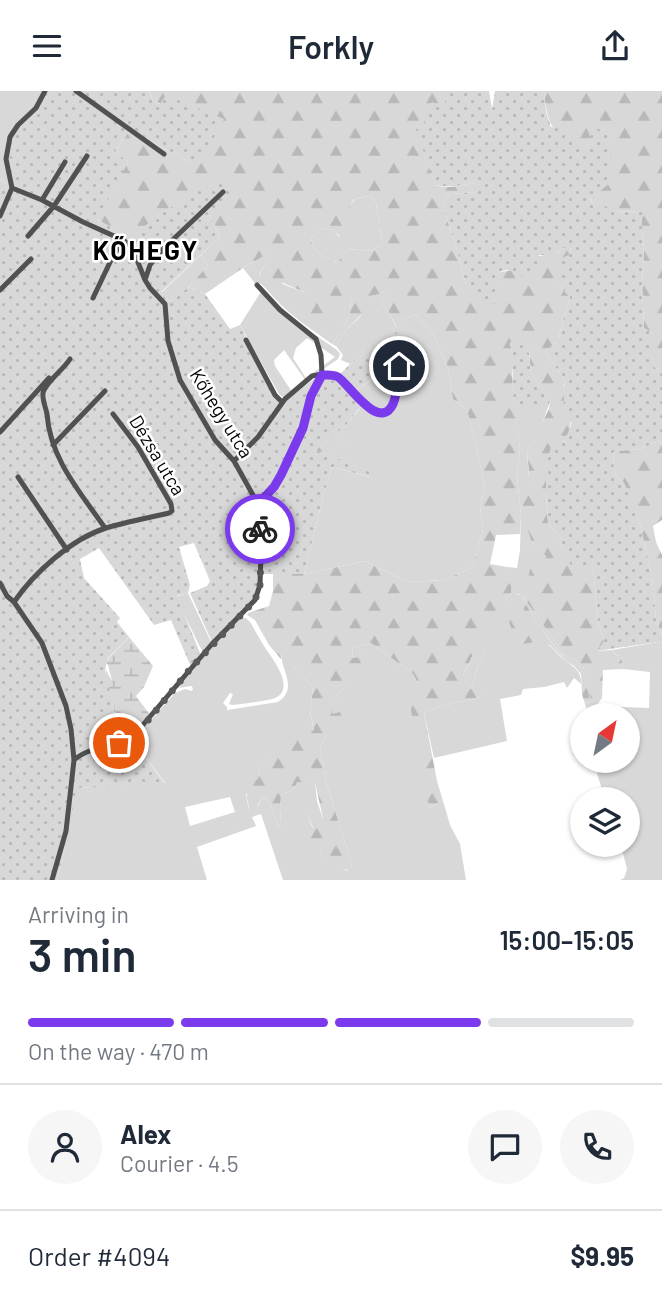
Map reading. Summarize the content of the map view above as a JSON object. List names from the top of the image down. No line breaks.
{"streets":{"street":["Kőhegy utca","Dézsa utca"]},"districts":["KŐHEGY"],"north":"top right","page":{"header":"Forkly","heading":["3 min","Arriving in","15:00–15:05"],"panel":["Alex","Courier · 4.5","Order #4094","$9.95"],"bar":"On the way · 470 m"}}
